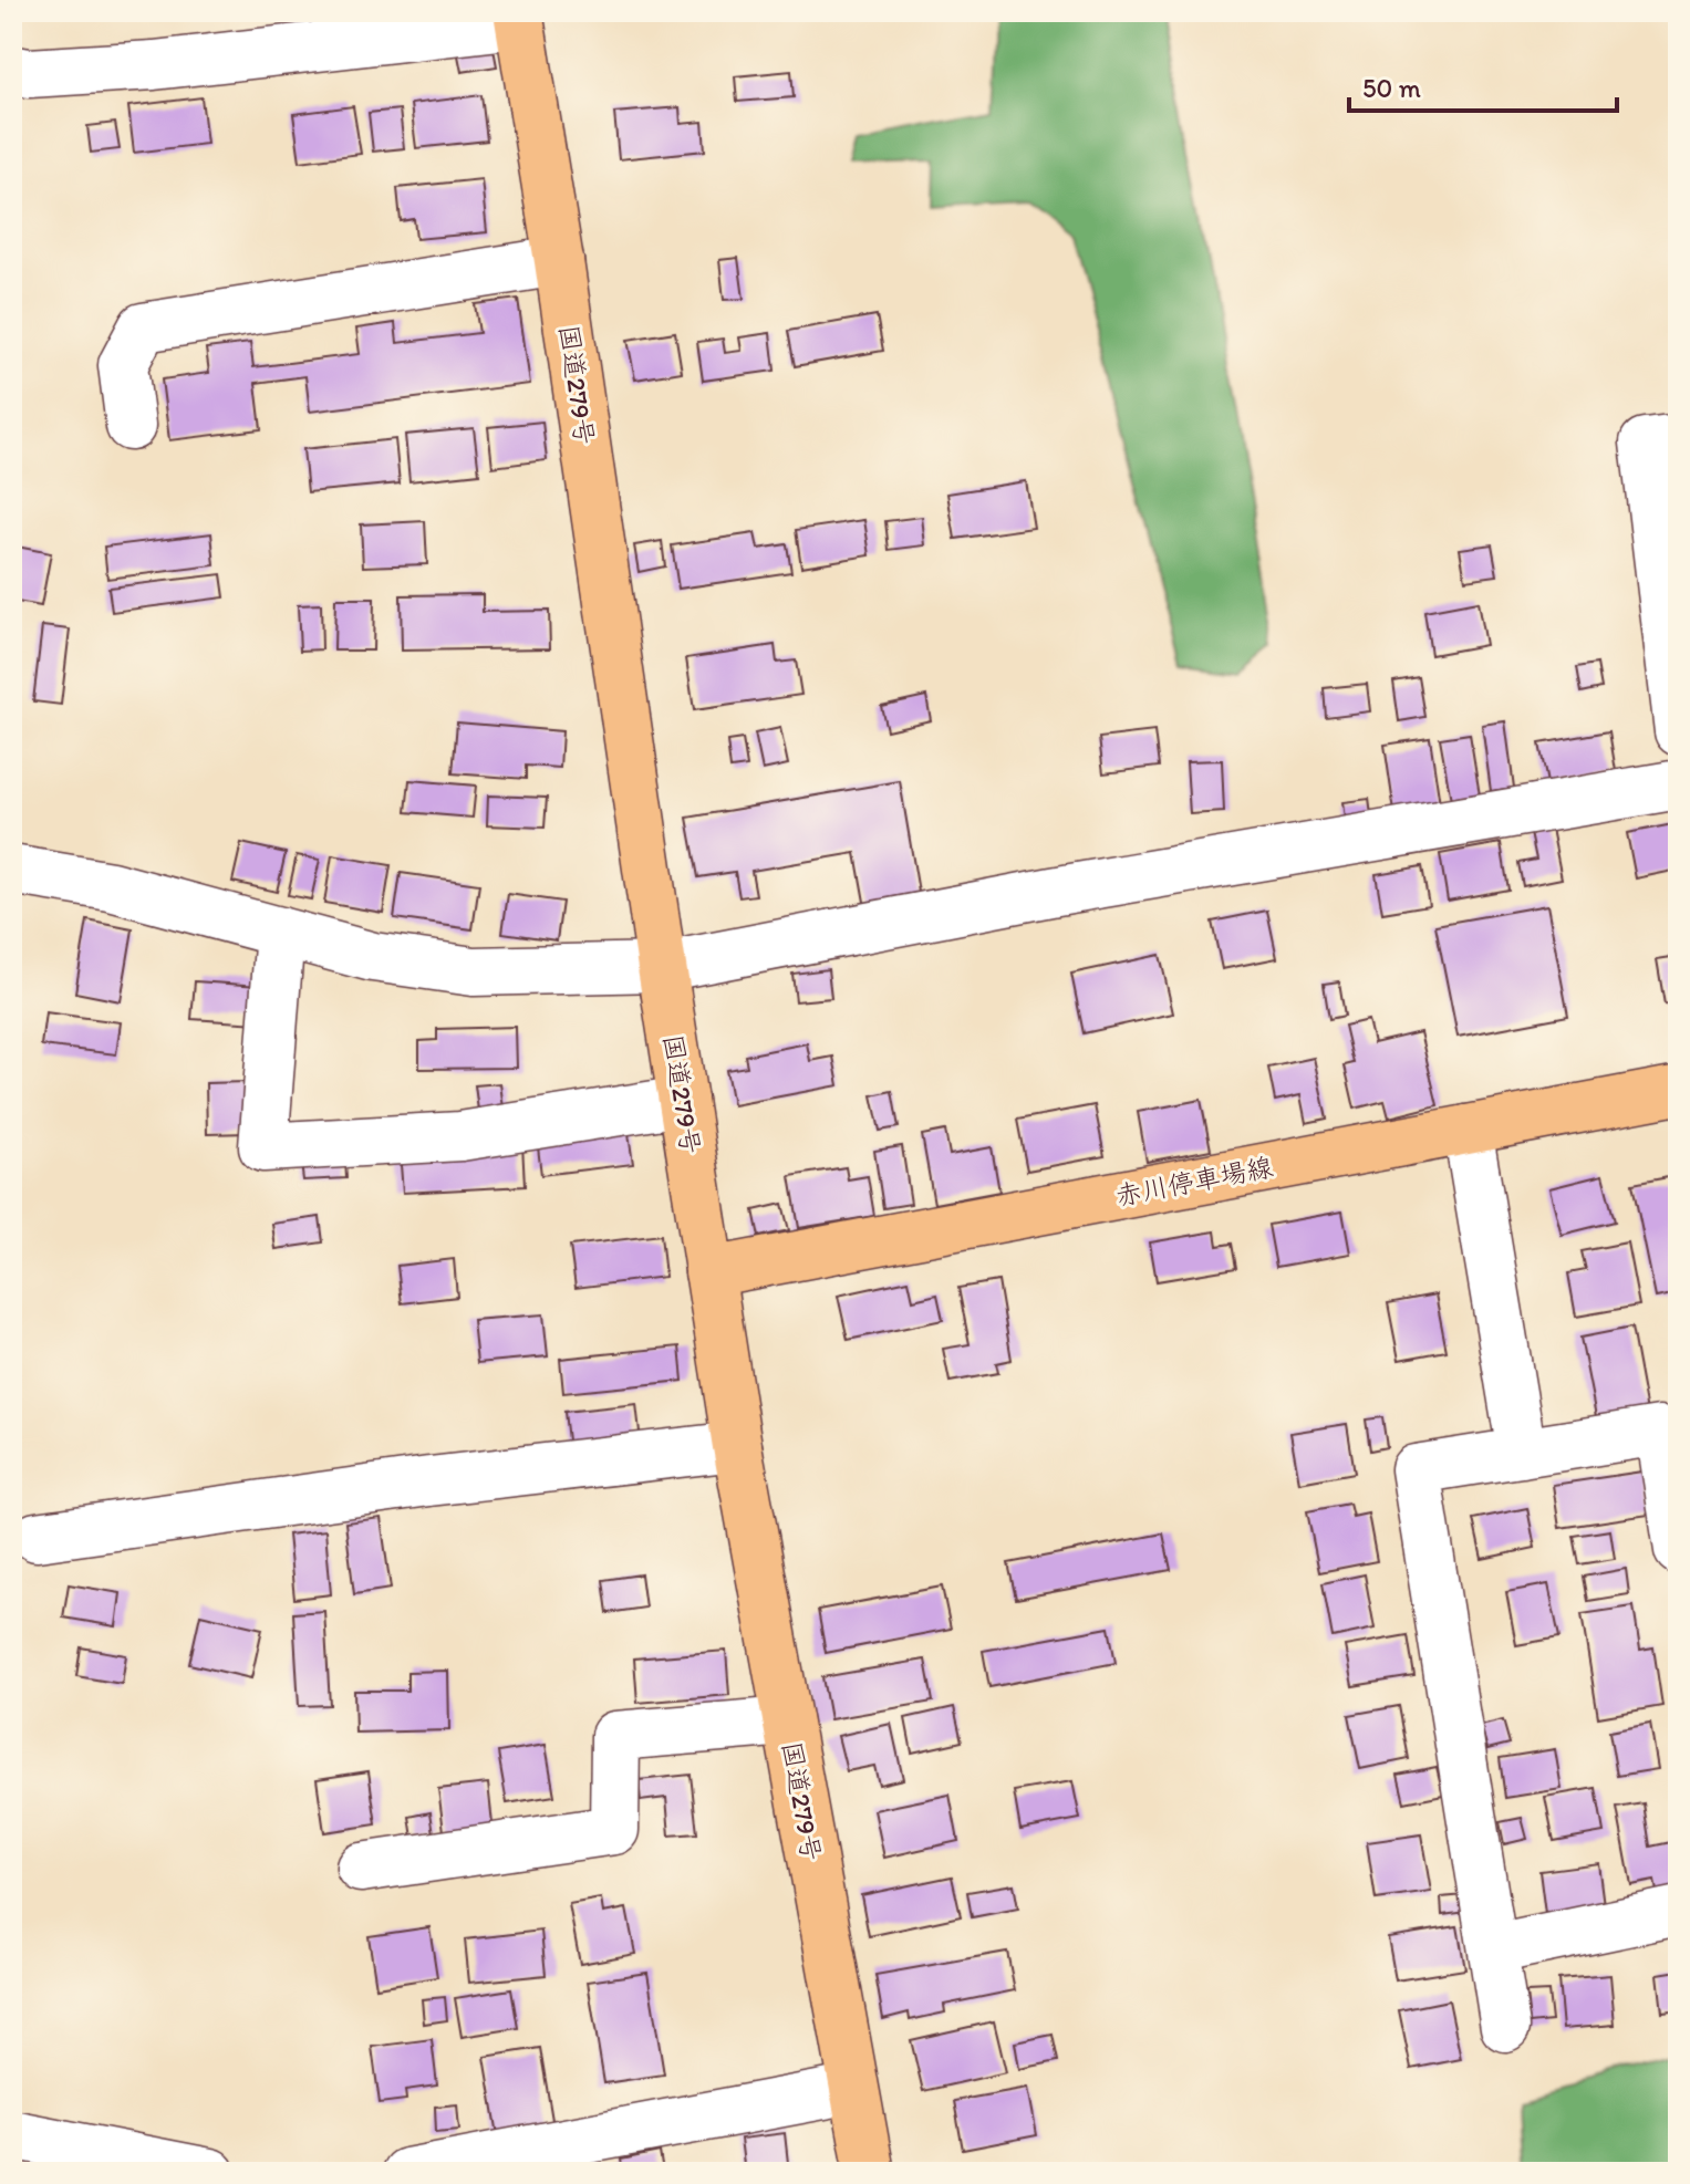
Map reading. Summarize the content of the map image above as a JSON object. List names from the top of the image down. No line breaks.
{"streets":{"main road":["国道279号","赤川停車場線"]},"crossings":[["国道279号","赤川停車場線"]],"scale_bar":"50 m"}
